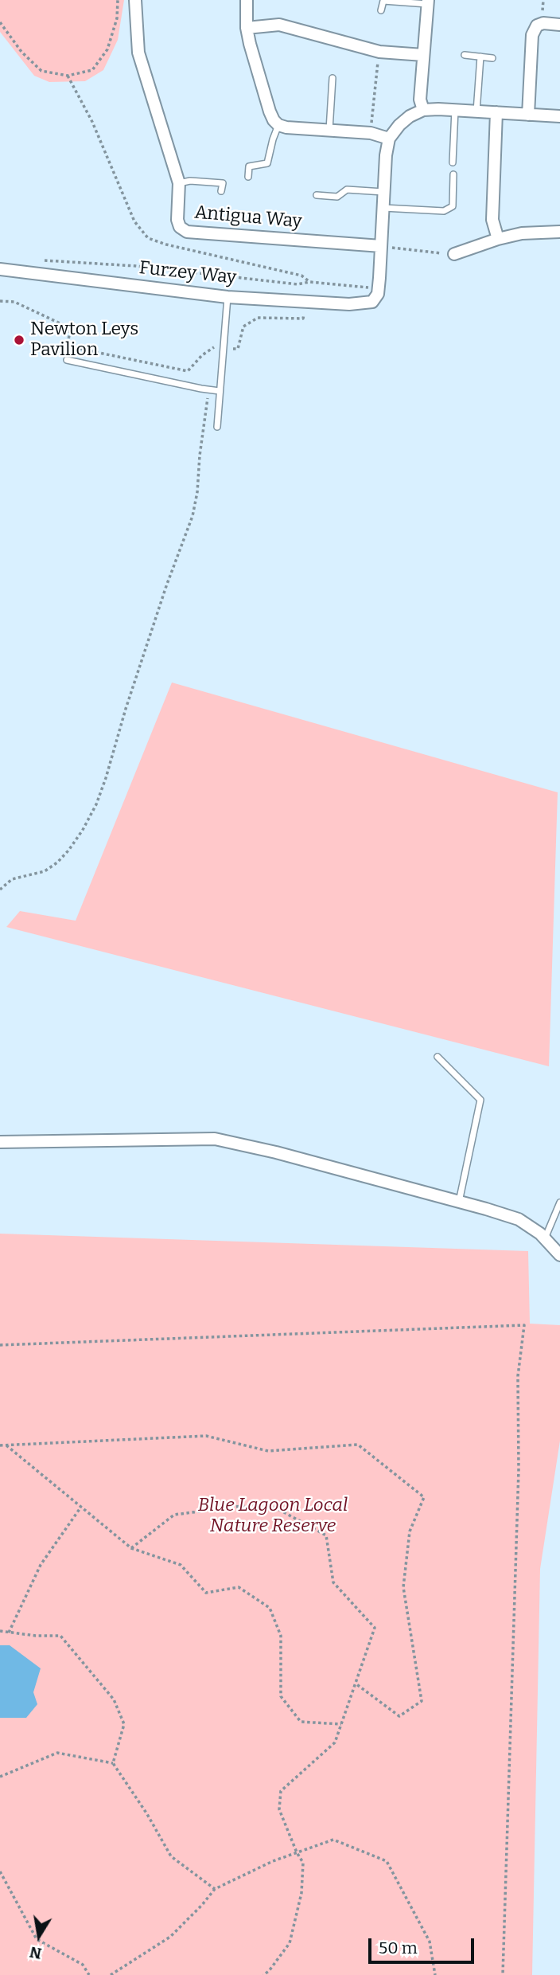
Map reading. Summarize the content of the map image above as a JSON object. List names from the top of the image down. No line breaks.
{"streets":{"street":["Antigua Way","Furzey Way"]},"parks":["Blue Lagoon Local Nature Reserve"],"places":["Newton Leys Pavilion"],"scale_bar":"50 m","north":"bottom"}
